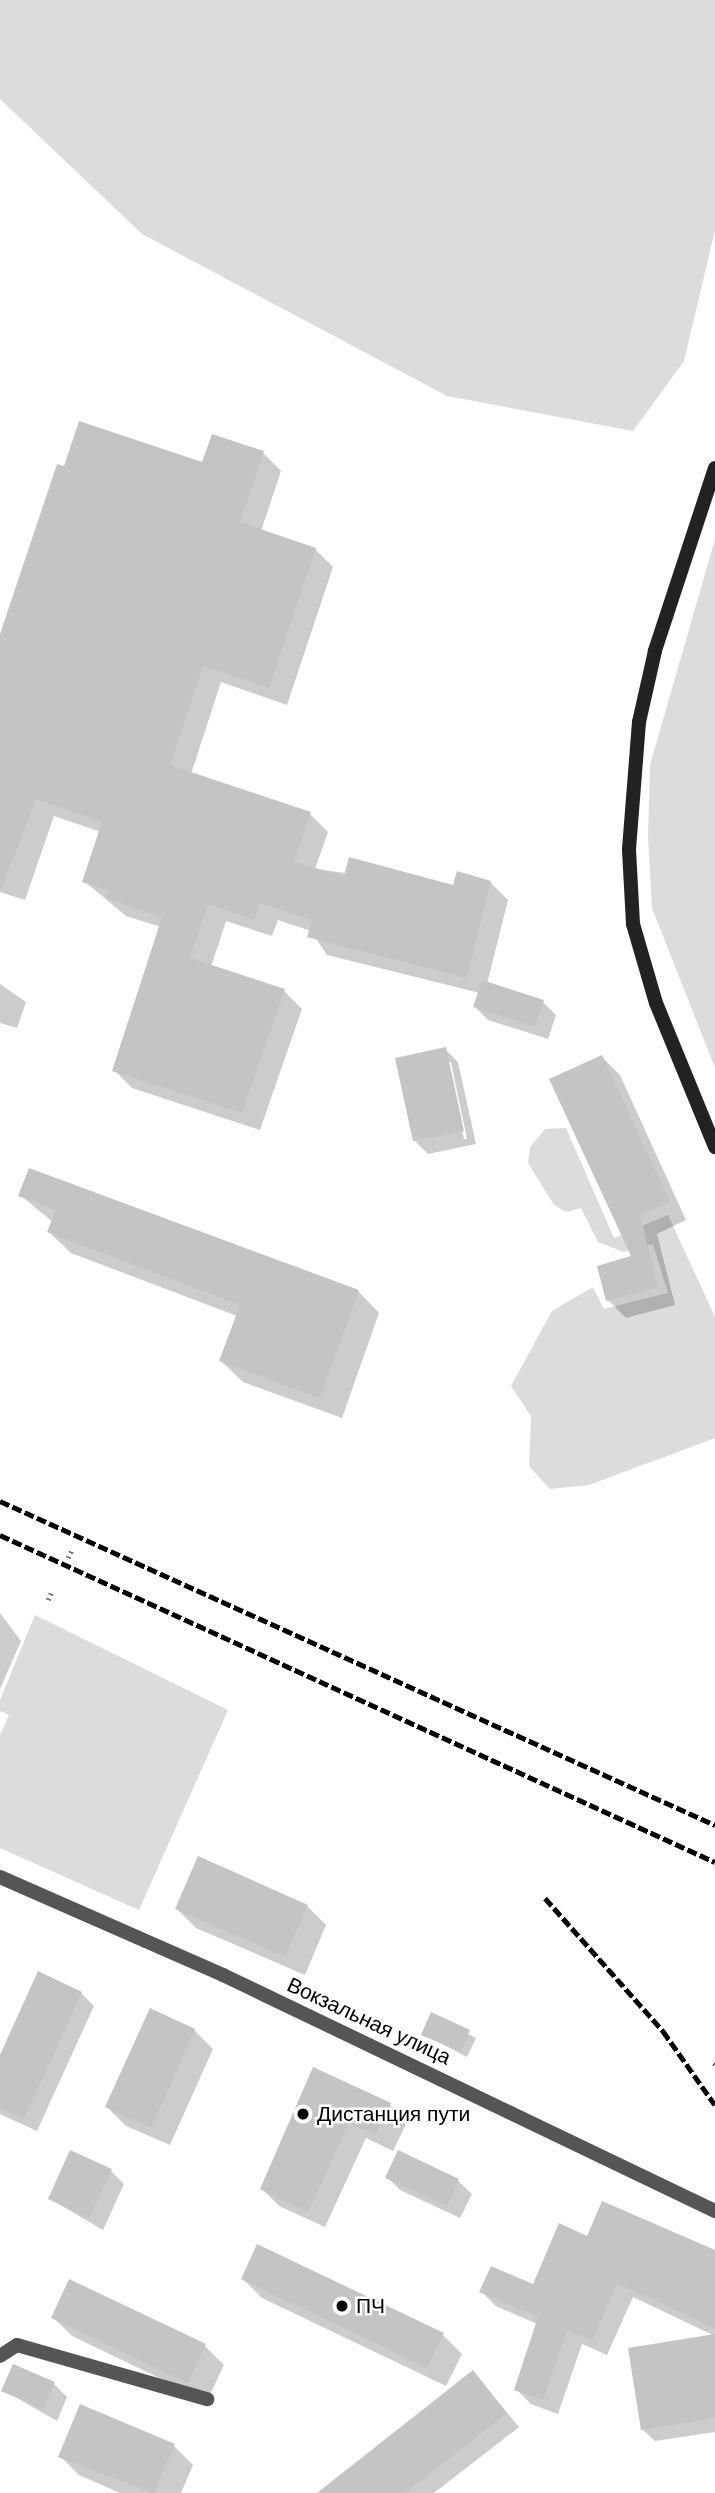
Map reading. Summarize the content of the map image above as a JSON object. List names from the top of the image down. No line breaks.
{"streets":{"street":["Вокзальная улица"]},"places":["Дистанция пути","ПЧ"]}
